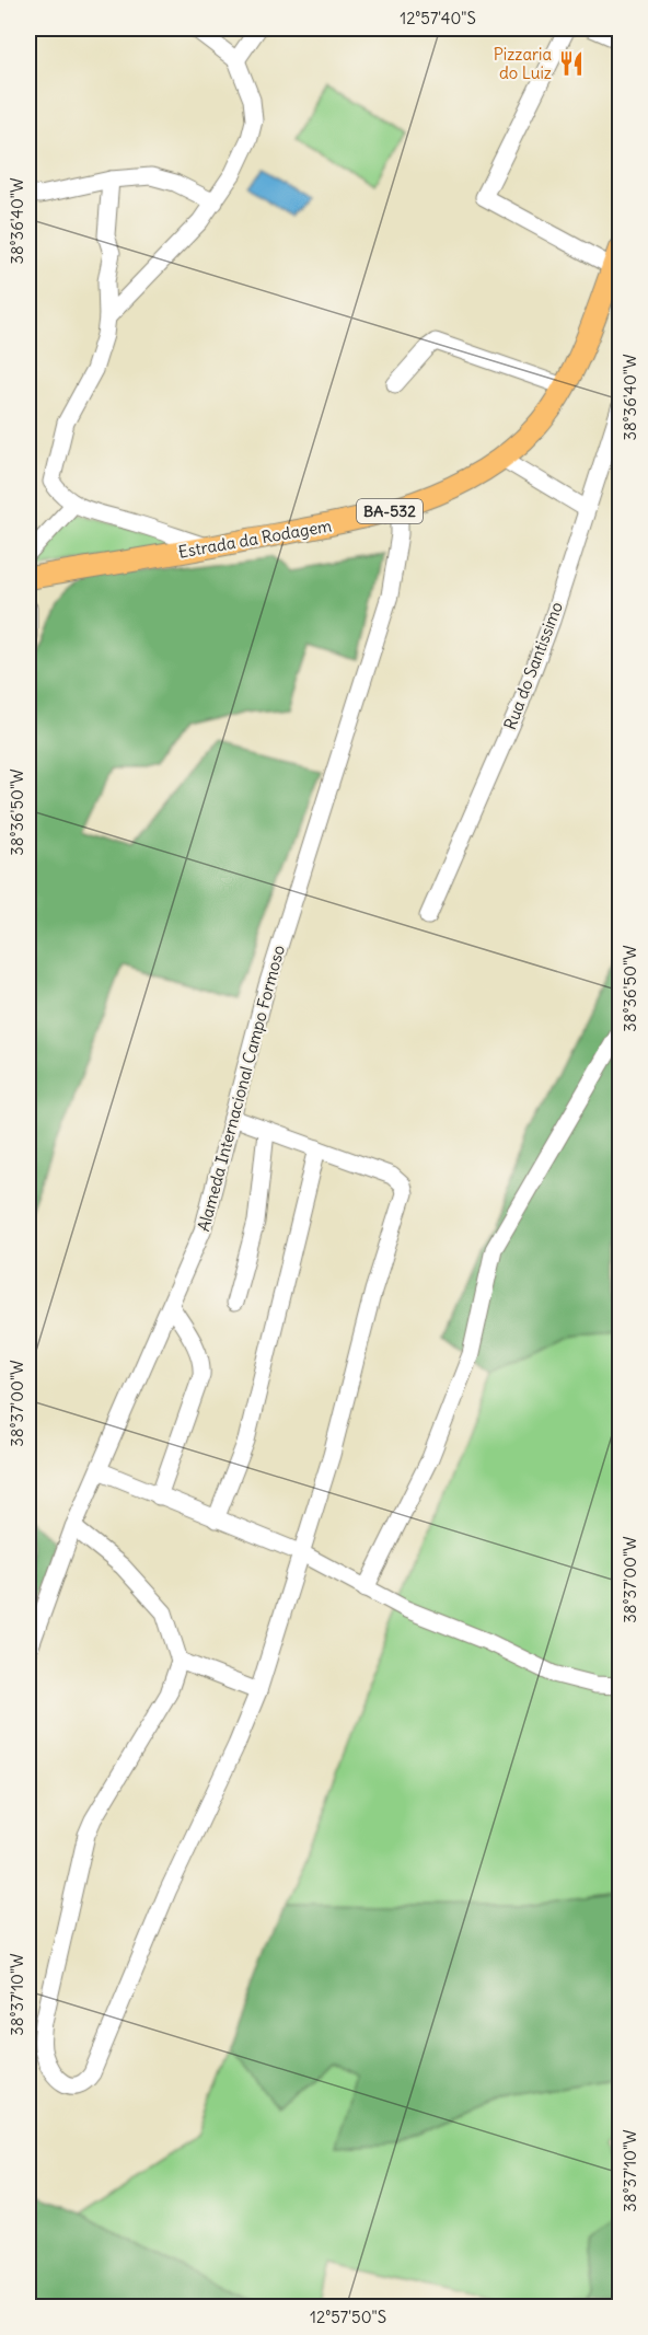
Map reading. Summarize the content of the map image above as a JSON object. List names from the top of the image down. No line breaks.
{"streets":{"main road":["BA-532","Estrada da Rodagem"],"street":["Rua do Santissimo","Alameda Internacional Campo Formoso"]},"crossings":[["Estrada da Rodagem","Alameda Internacional Campo Formoso"]],"places":{"restaurant":["Pizzaria do Luiz"]},"coordinates":["12°57'40\"S","38°36'40\"W","38°36'50\"W","38°37'00\"W","38°37'10\"W","12°57'50\"S"]}
